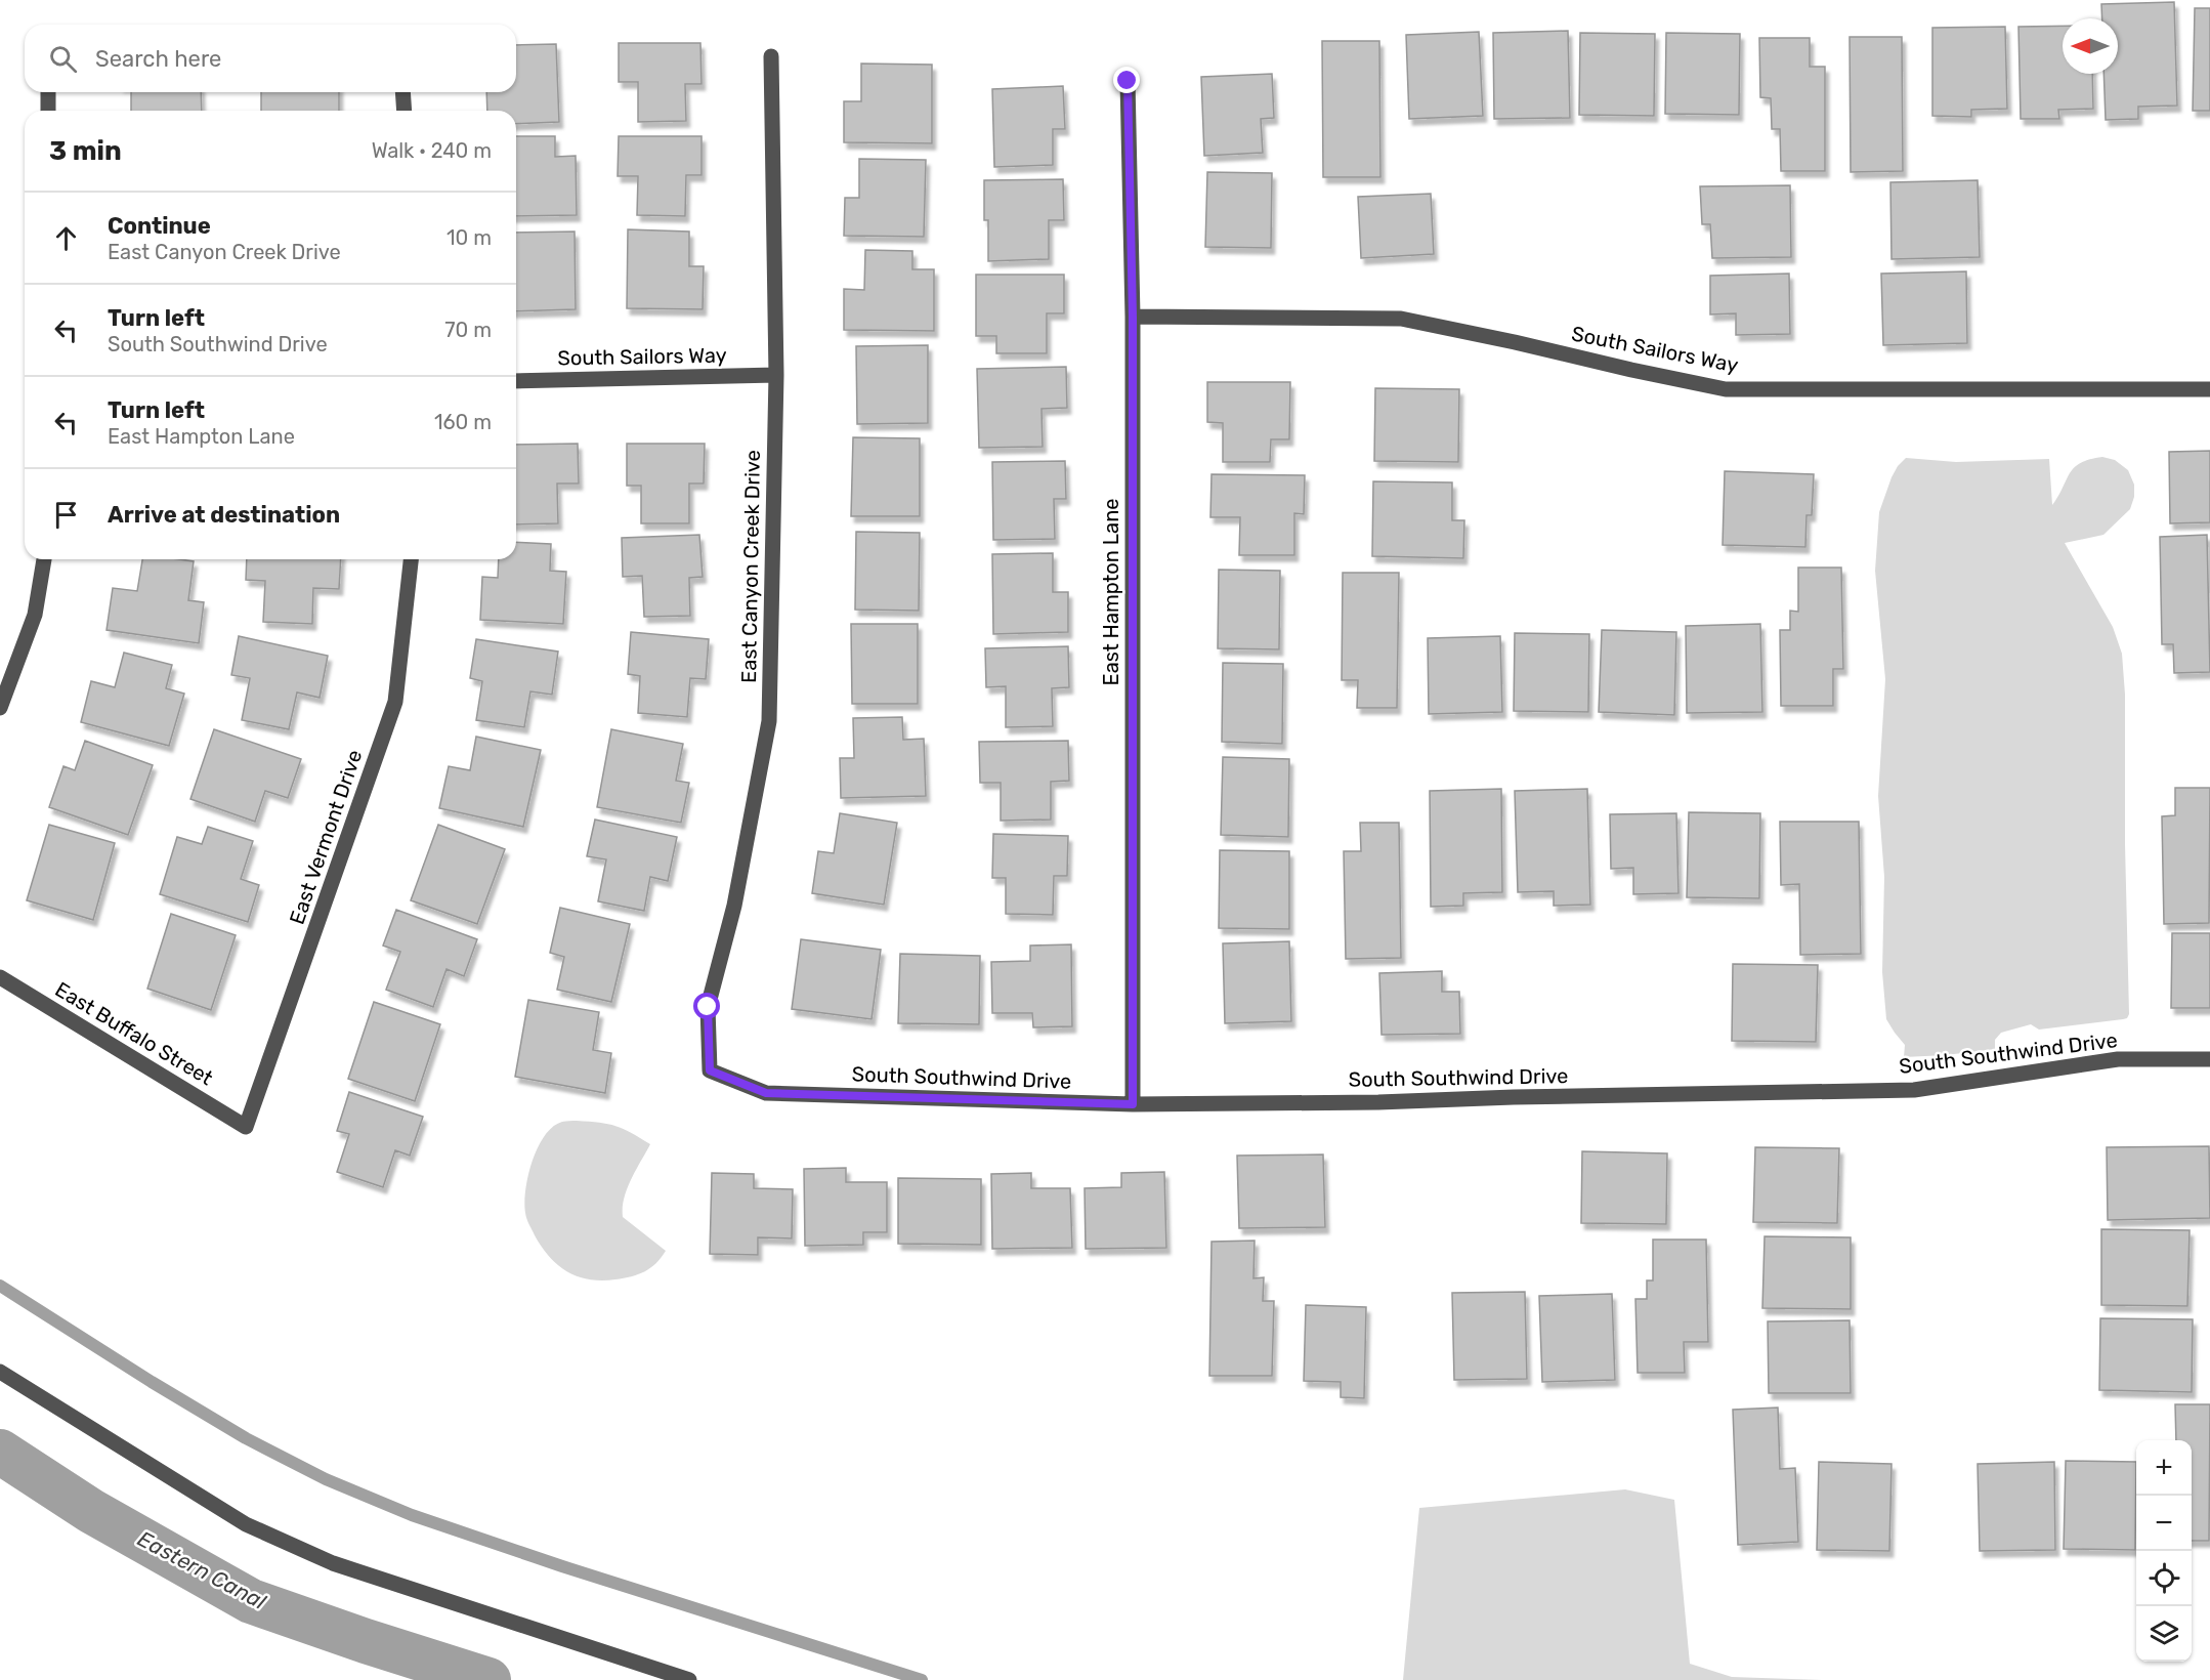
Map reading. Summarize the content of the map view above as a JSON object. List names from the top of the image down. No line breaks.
{"streets":{"street":["South Sailors Way","East Canyon Creek Drive","East Hampton Lane","East Vermont Drive","East Buffalo Street","South Southwind Drive"]},"crossings":[["South Sailors Way","East Canyon Creek Drive"],["South Sailors Way","East Hampton Lane"],["East Canyon Creek Drive","South Southwind Drive"],["East Hampton Lane","South Southwind Drive"],["East Vermont Drive","East Buffalo Street"]],"water":["Eastern Canal"],"north":"left","page":{"search":"Search here","heading":["3 min","Walk · 240 m"],"list":[["Continue","East Canyon Creek Drive","10 m"],["Turn left","South Southwind Drive","70 m"],["Turn left","East Hampton Lane","160 m"],"Arrive at destination"],"map_buttons":["+","−"]}}
